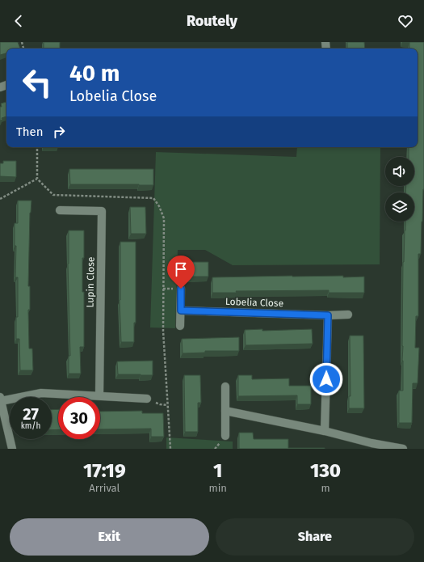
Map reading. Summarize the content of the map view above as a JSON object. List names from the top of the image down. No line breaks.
{"streets":{"street":["Lupin Close","Lobelia Close"]},"page":{"header":"Routely","turn":["40 m","Lobelia Close"],"then":"Then","speed":"27 km/h","limit":"30","eta":["17:19","Arrival","1","min","130","m"],"buttons":["Exit","Share"]}}
